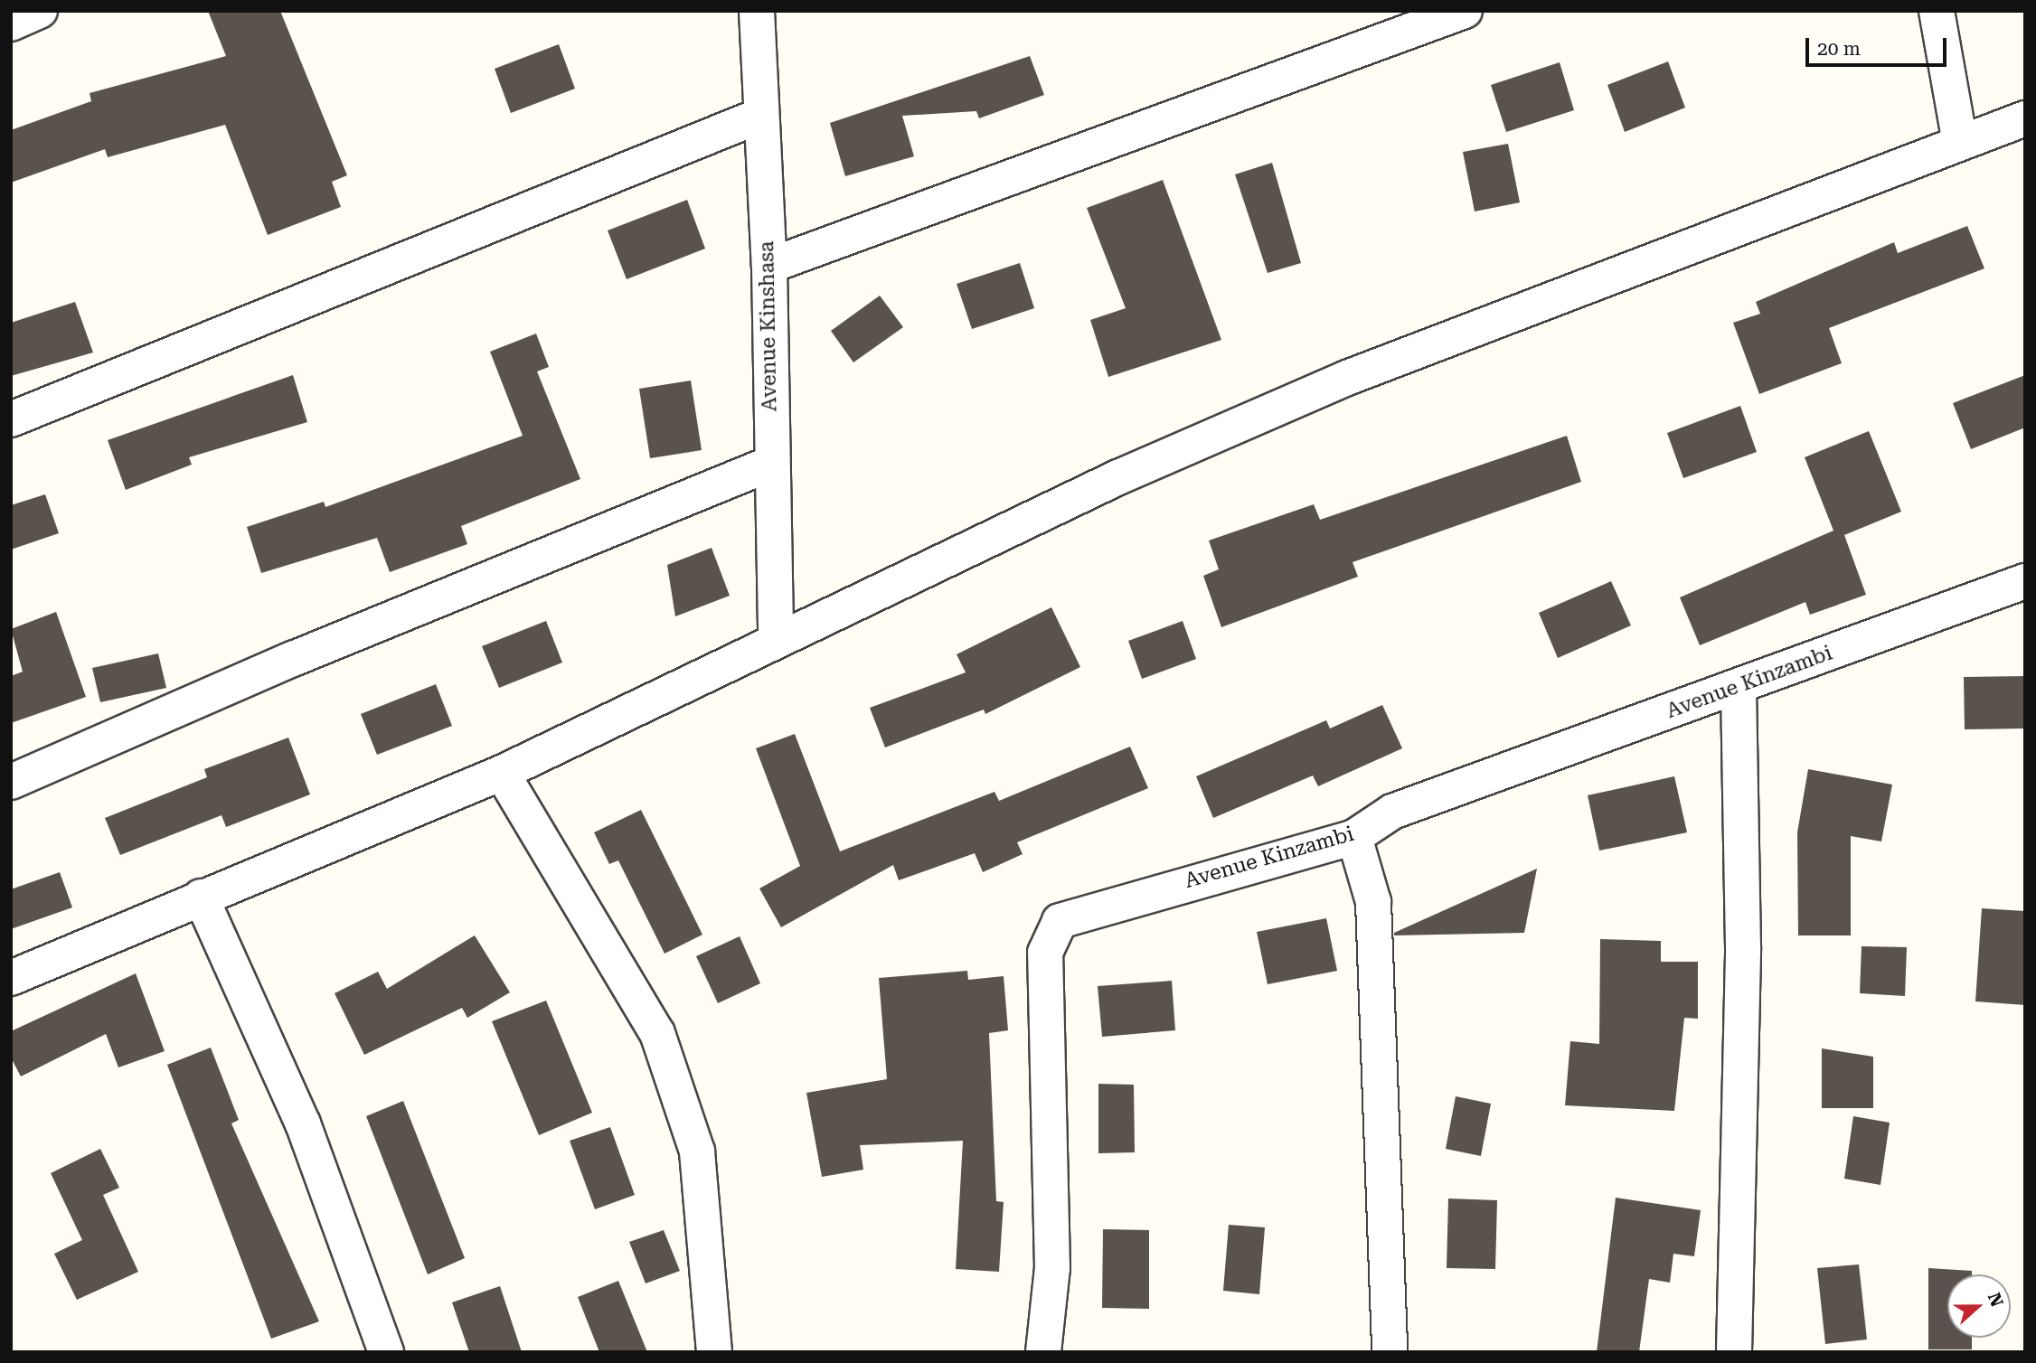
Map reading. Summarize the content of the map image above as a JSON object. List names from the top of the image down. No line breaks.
{"streets":{"street":["Avenue Kinshasa","Avenue Kinzambi"]},"scale_bar":"20 m","north":"right"}
